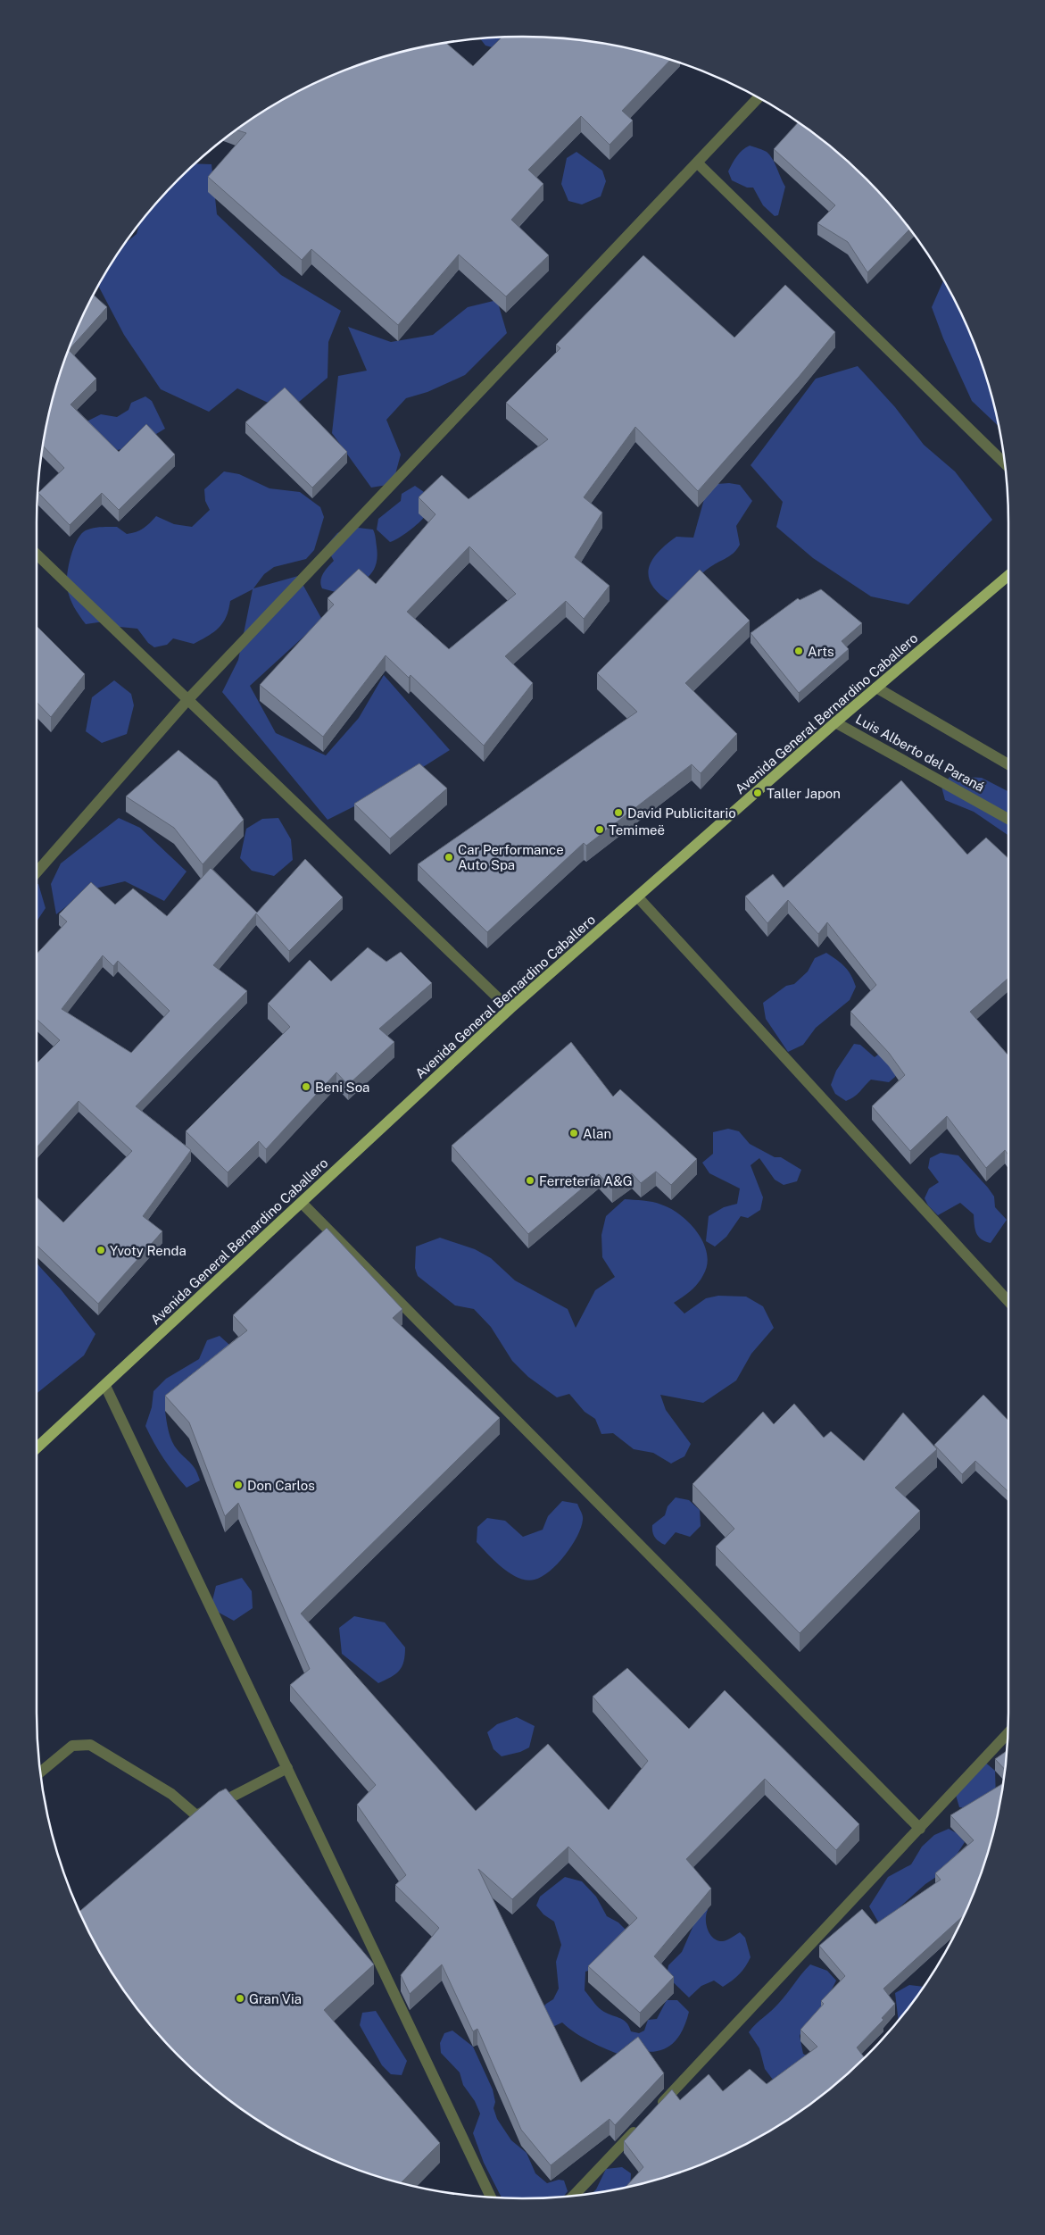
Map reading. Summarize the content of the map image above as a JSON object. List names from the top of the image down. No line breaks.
{"streets":{"main road":["Avenida General Bernardino Caballero"],"street":["Luis Alberto del Paraná"]},"crossings":[["Avenida General Bernardino Caballero","Luis Alberto del Paraná"]],"places":["Arts","Taller Japon","David Publicitario","Temimeë","Car Performance Auto Spa","Beni Soa","Alan","Ferretería A&G","Yvoty Renda","Don Carlos","Gran Via"]}
